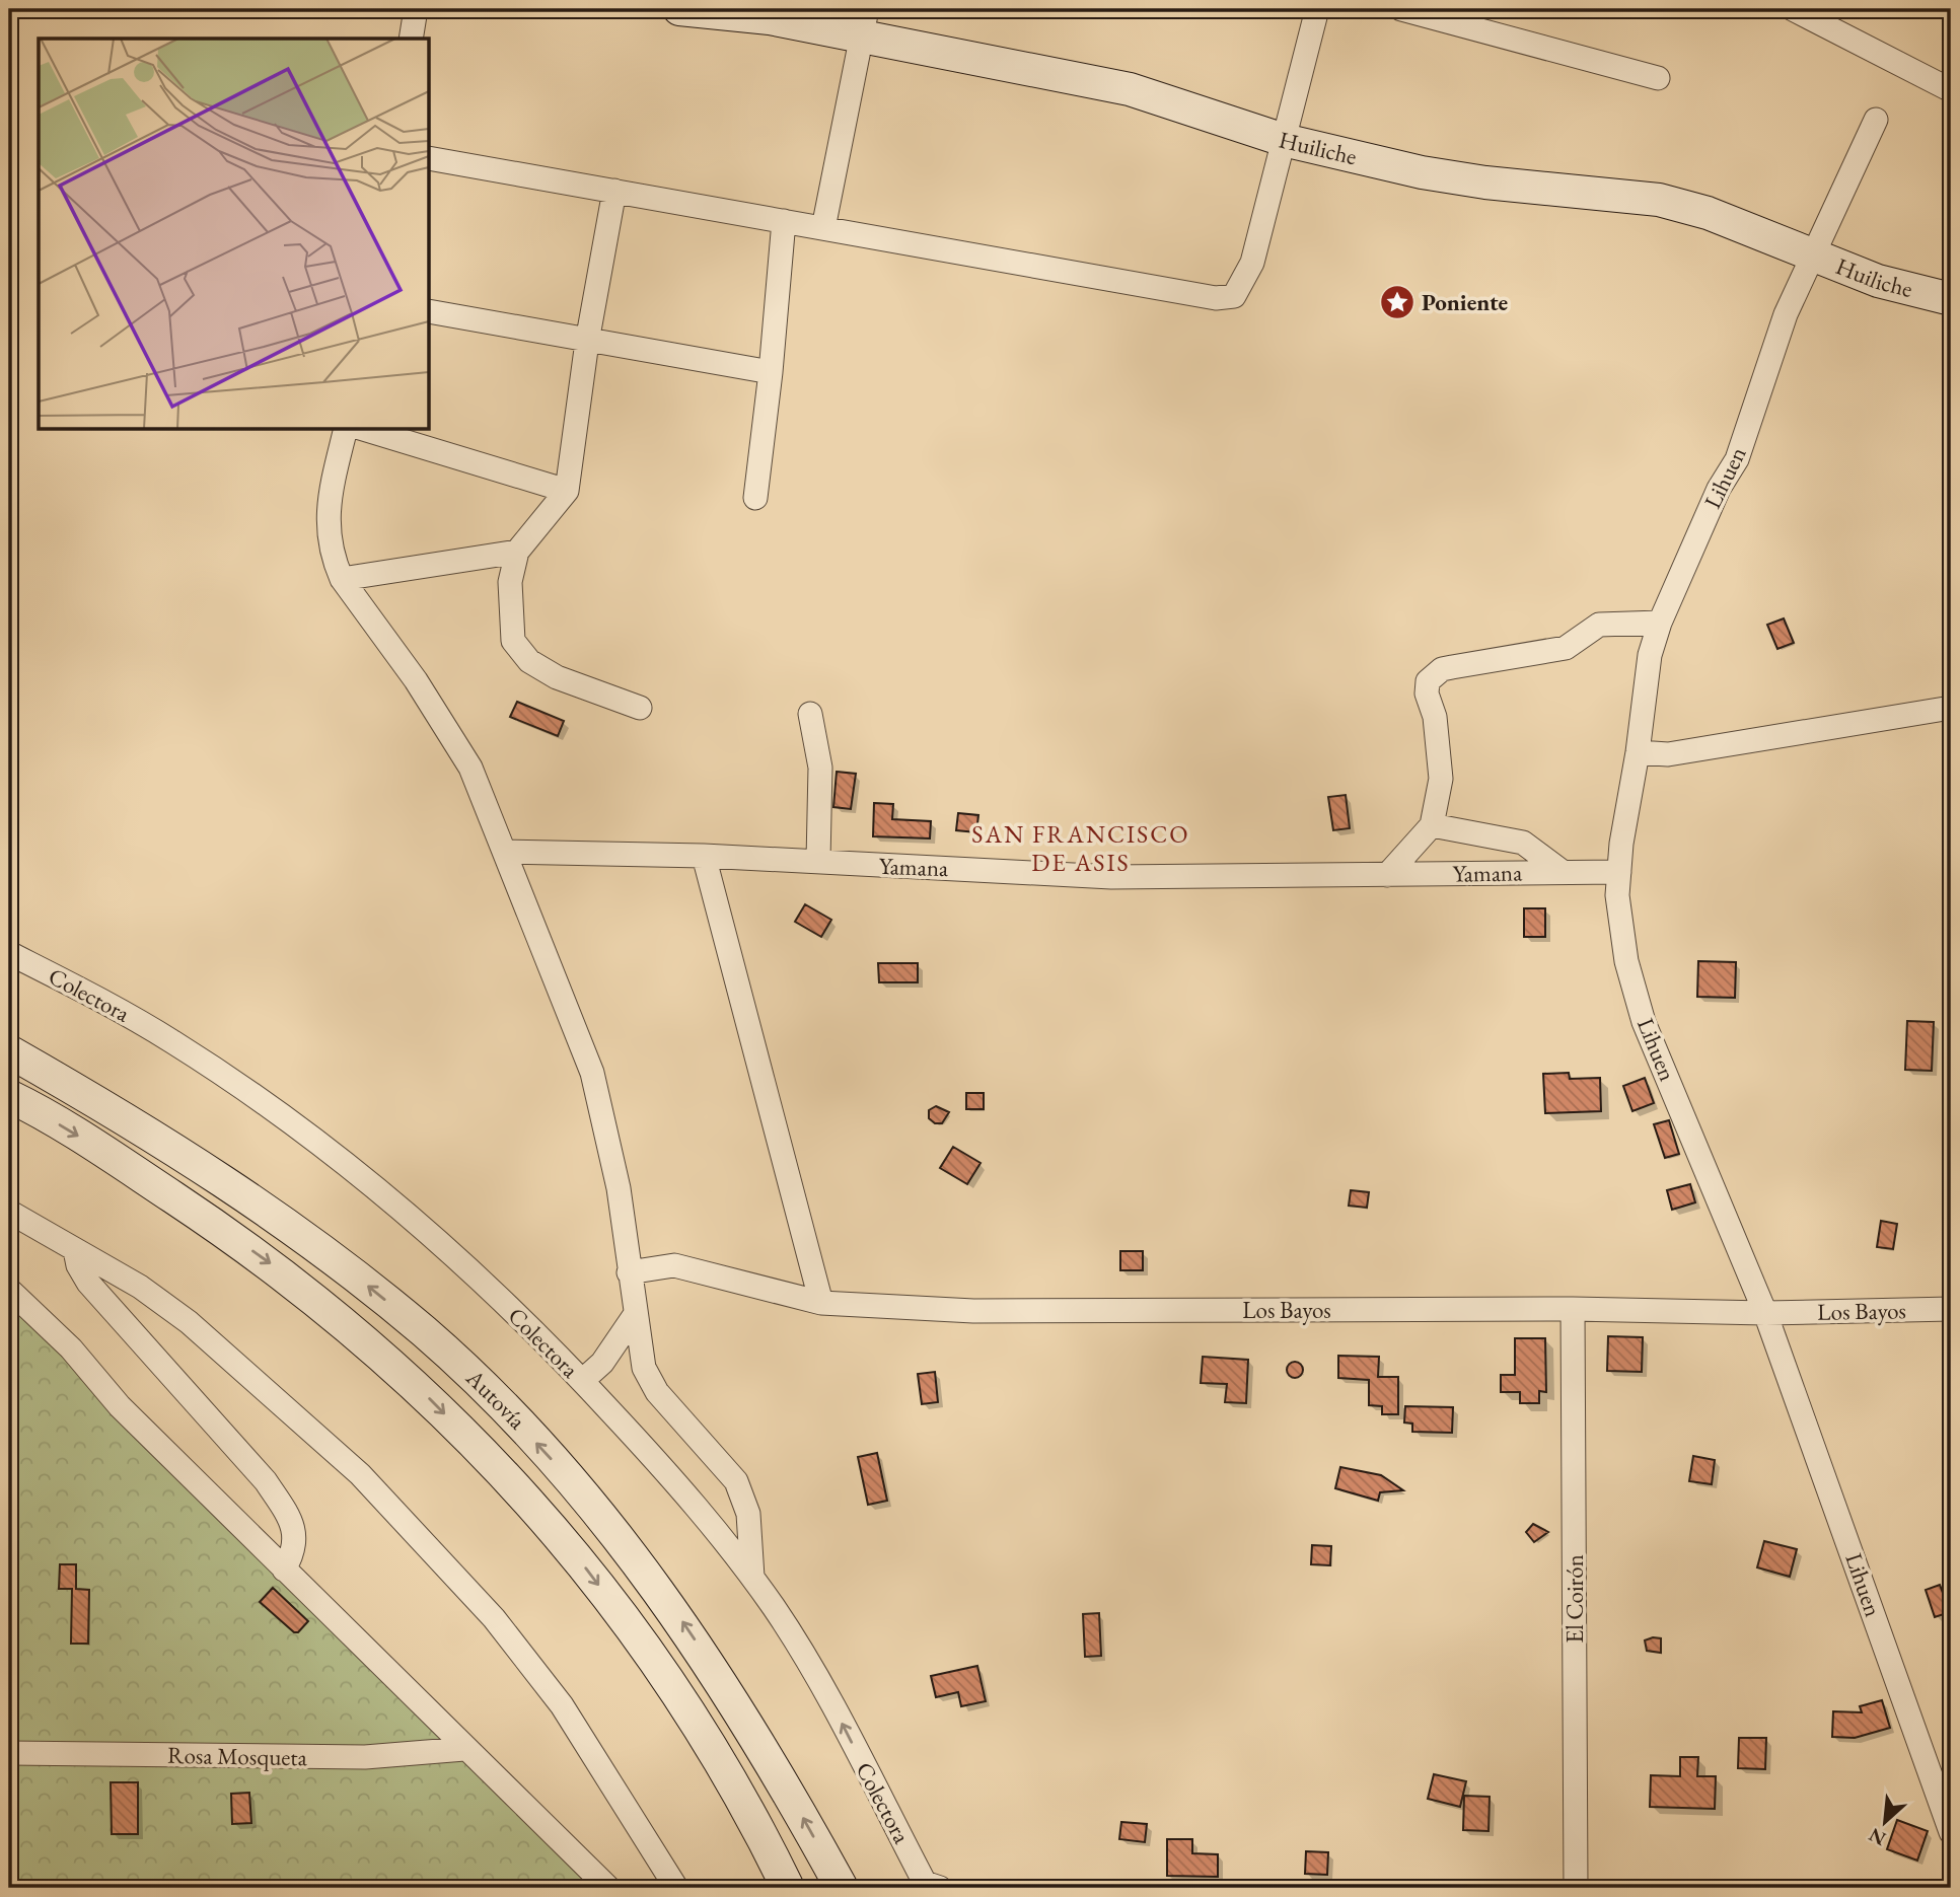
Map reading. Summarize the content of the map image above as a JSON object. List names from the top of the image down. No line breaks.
{"streets":{"street":["Huiliche","Lihuen","Yamana","Colectora","Los Bayos","Autovía","El Coirón","Rosa Mosqueta"]},"crossings":[["Huiliche","Lihuen"],["Lihuen","Yamana"],["Lihuen","Los Bayos"],["Los Bayos","El Coirón"]],"districts":["SAN FRANCISCO DE ASIS"],"places":{"place":["Poniente"]},"north":"bottom left"}
